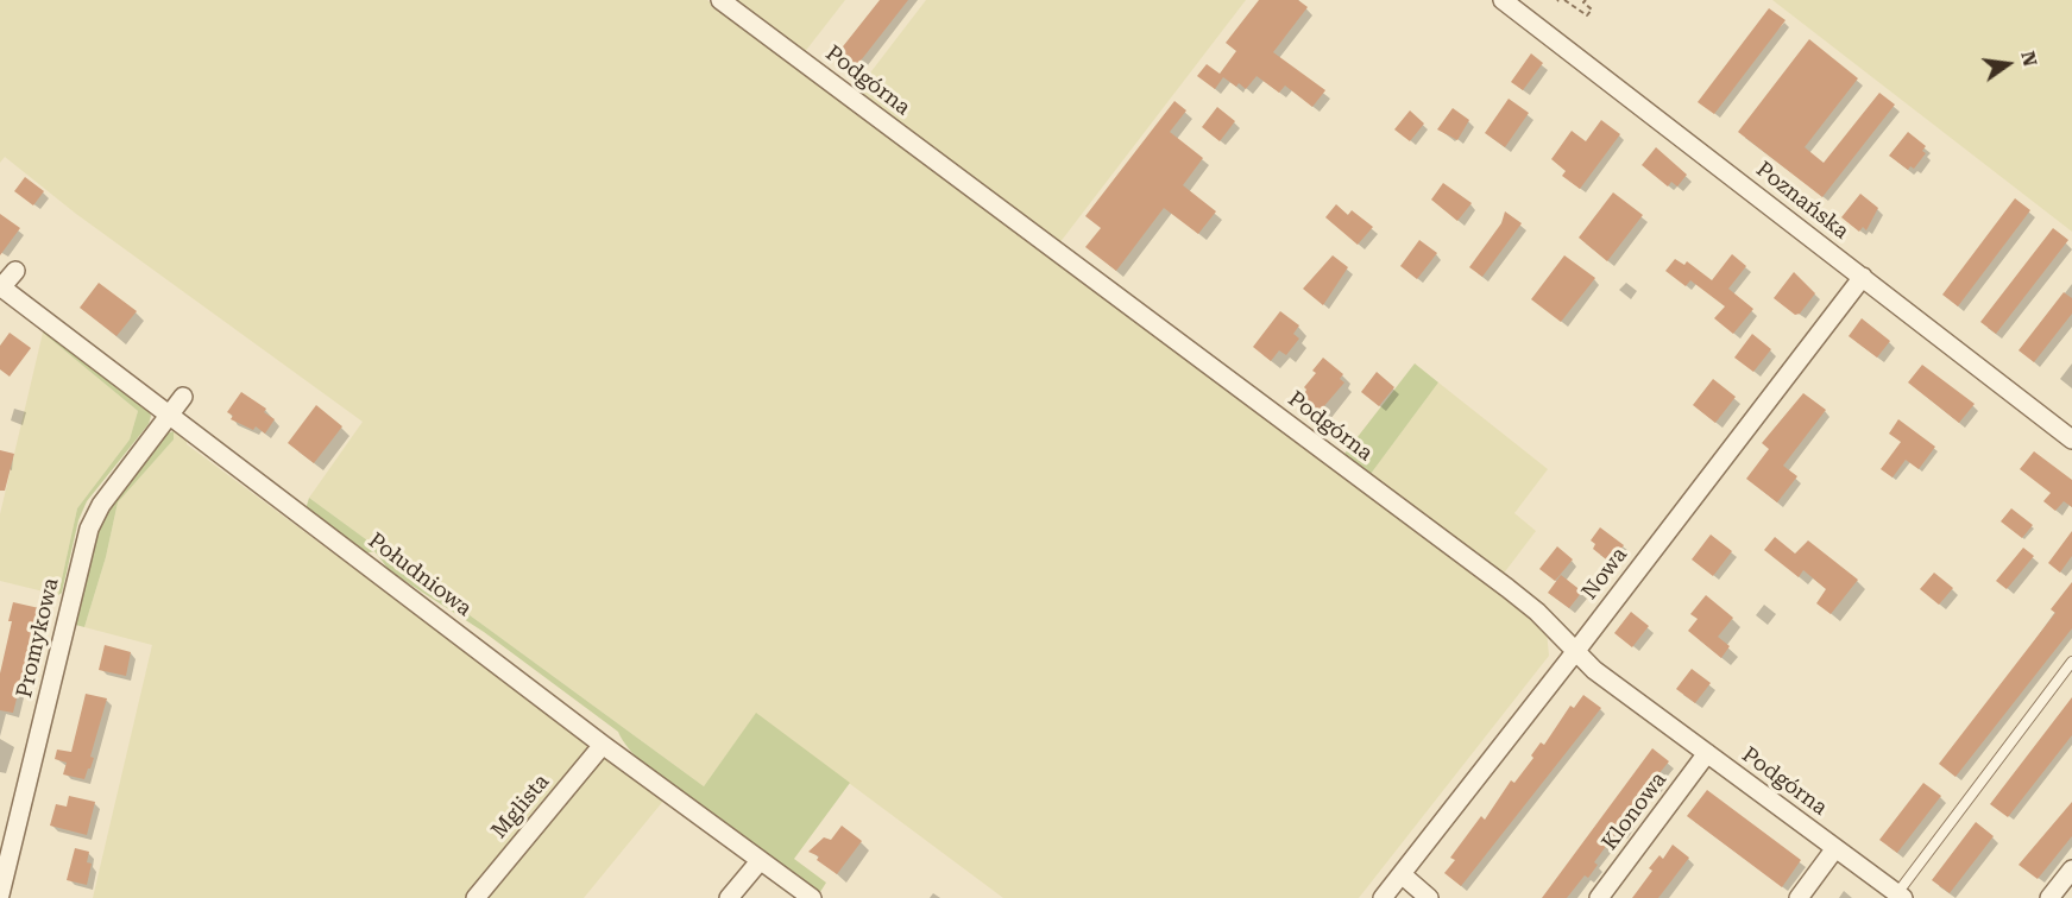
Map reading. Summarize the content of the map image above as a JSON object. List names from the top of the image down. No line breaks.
{"streets":{"street":["Podgórna","Poznańska","Nowa","Południowa","Promykowa","Mglista","Klonowa"]},"crossings":[["Podgórna","Nowa"],["Podgórna","Klonowa"],["Poznańska","Nowa"],["Południowa","Promykowa"],["Południowa","Mglista"]],"north":"right"}
